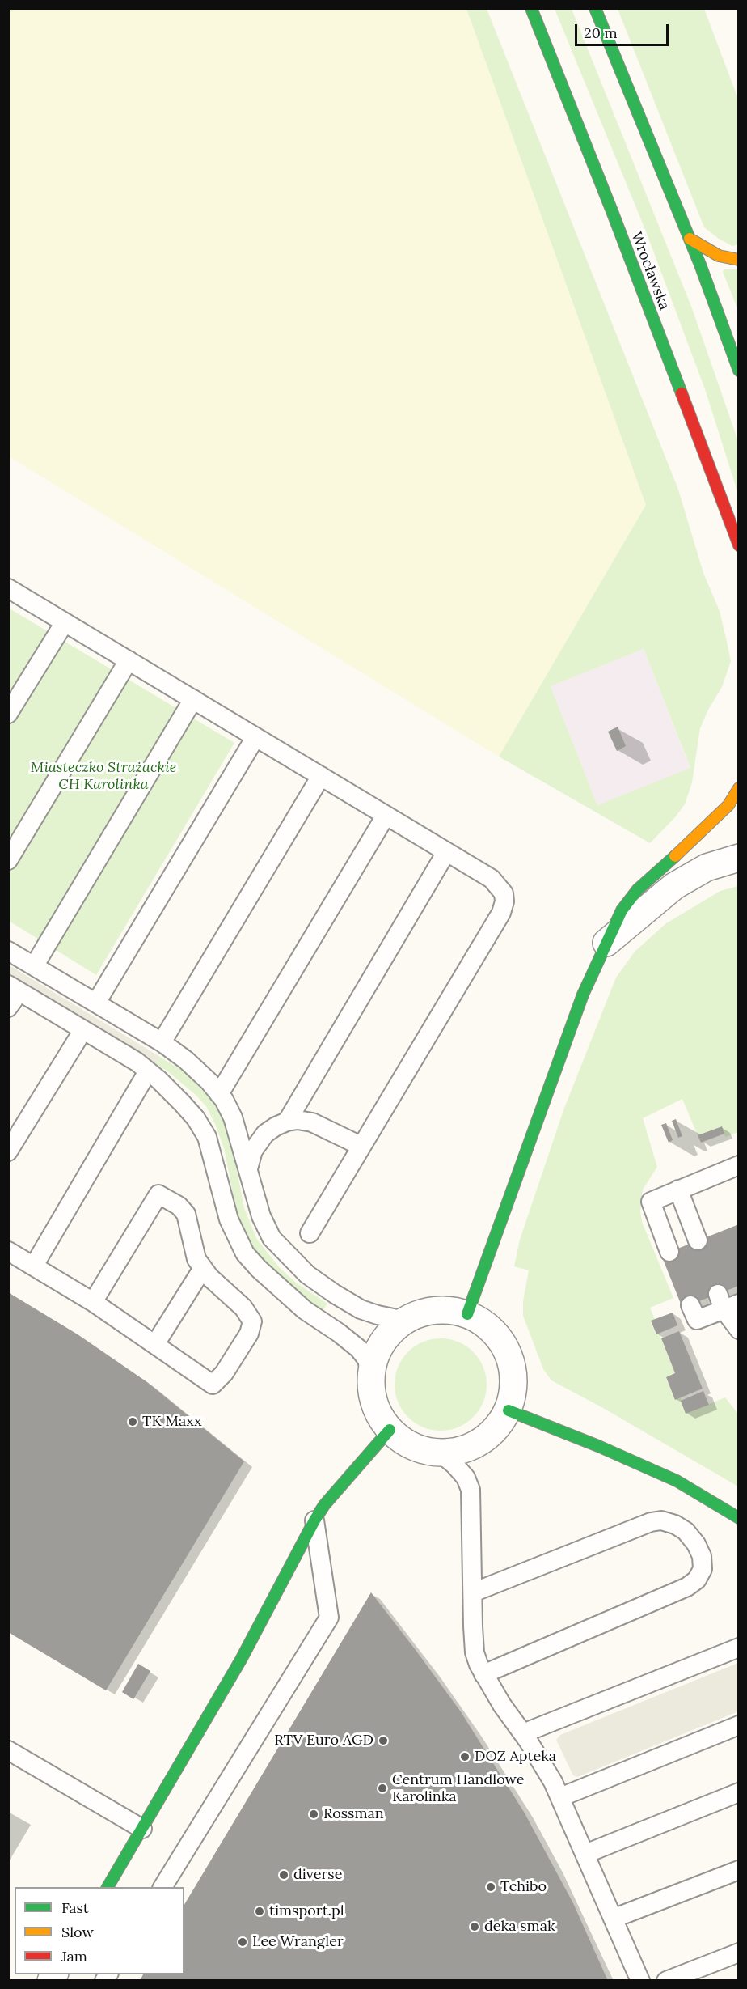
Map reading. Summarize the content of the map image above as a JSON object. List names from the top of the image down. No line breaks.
{"streets":{"street":["Wrocławska"]},"parks":["Miasteczko Strażackie CH Karolinka"],"places":["TK Maxx","RTV Euro AGD","DOZ Apteka","Centrum Handlowe Karolinka","Rossman","diverse","Tchibo","timsport.pl","deka smak","Lee Wrangler"],"legend":["Fast","Slow","Jam"],"scale_bar":"20 m"}
